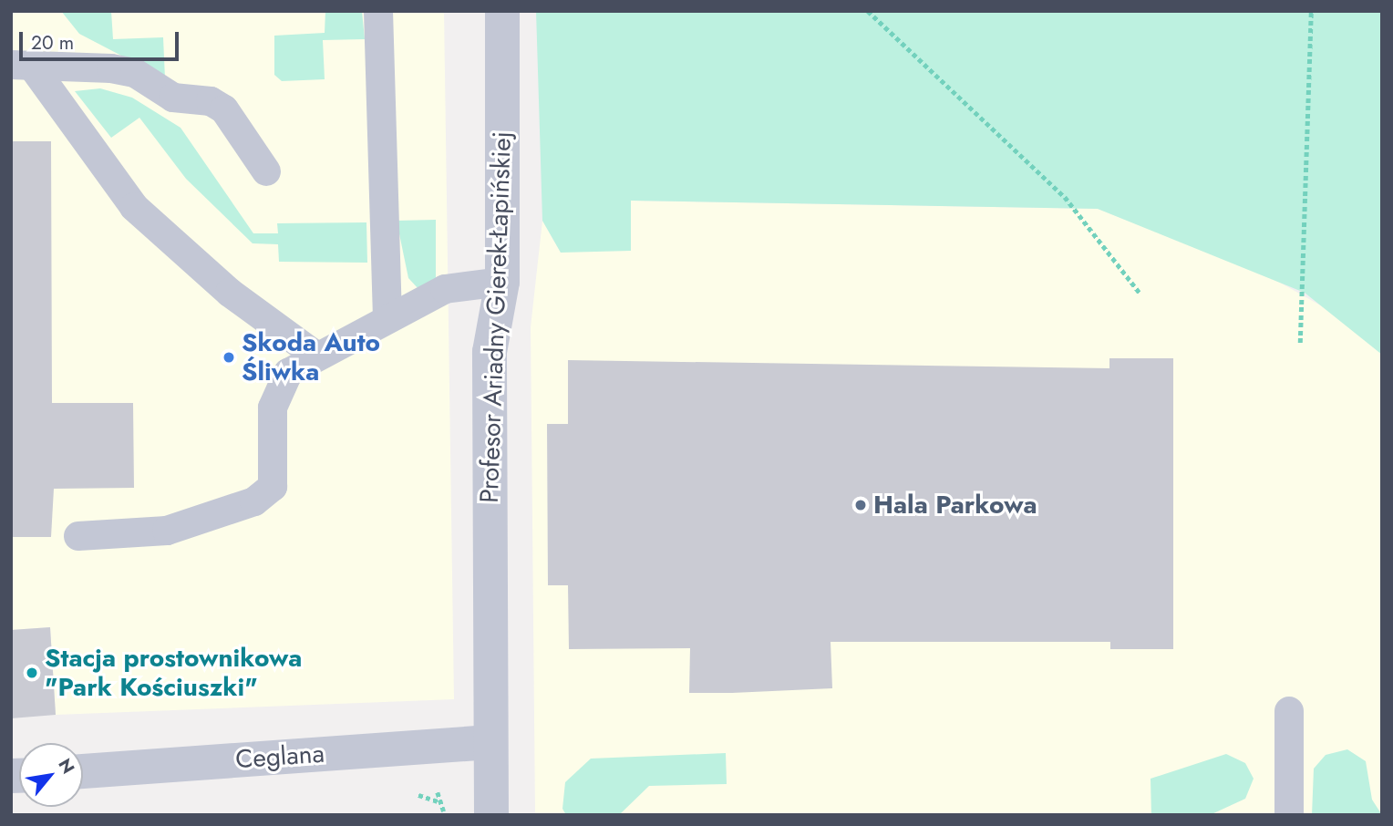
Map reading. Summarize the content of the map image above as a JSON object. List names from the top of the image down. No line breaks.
{"streets":{"street":["Profesor Ariadny Gierek-Łapińskiej","Ceglana"]},"crossings":[["Profesor Ariadny Gierek-Łapińskiej","Ceglana"]],"places":["Skoda Auto Śliwka","Hala Parkowa","Stacja prostownikowa \"Park Kościuszki\""],"scale_bar":"20 m","north":"top right"}
